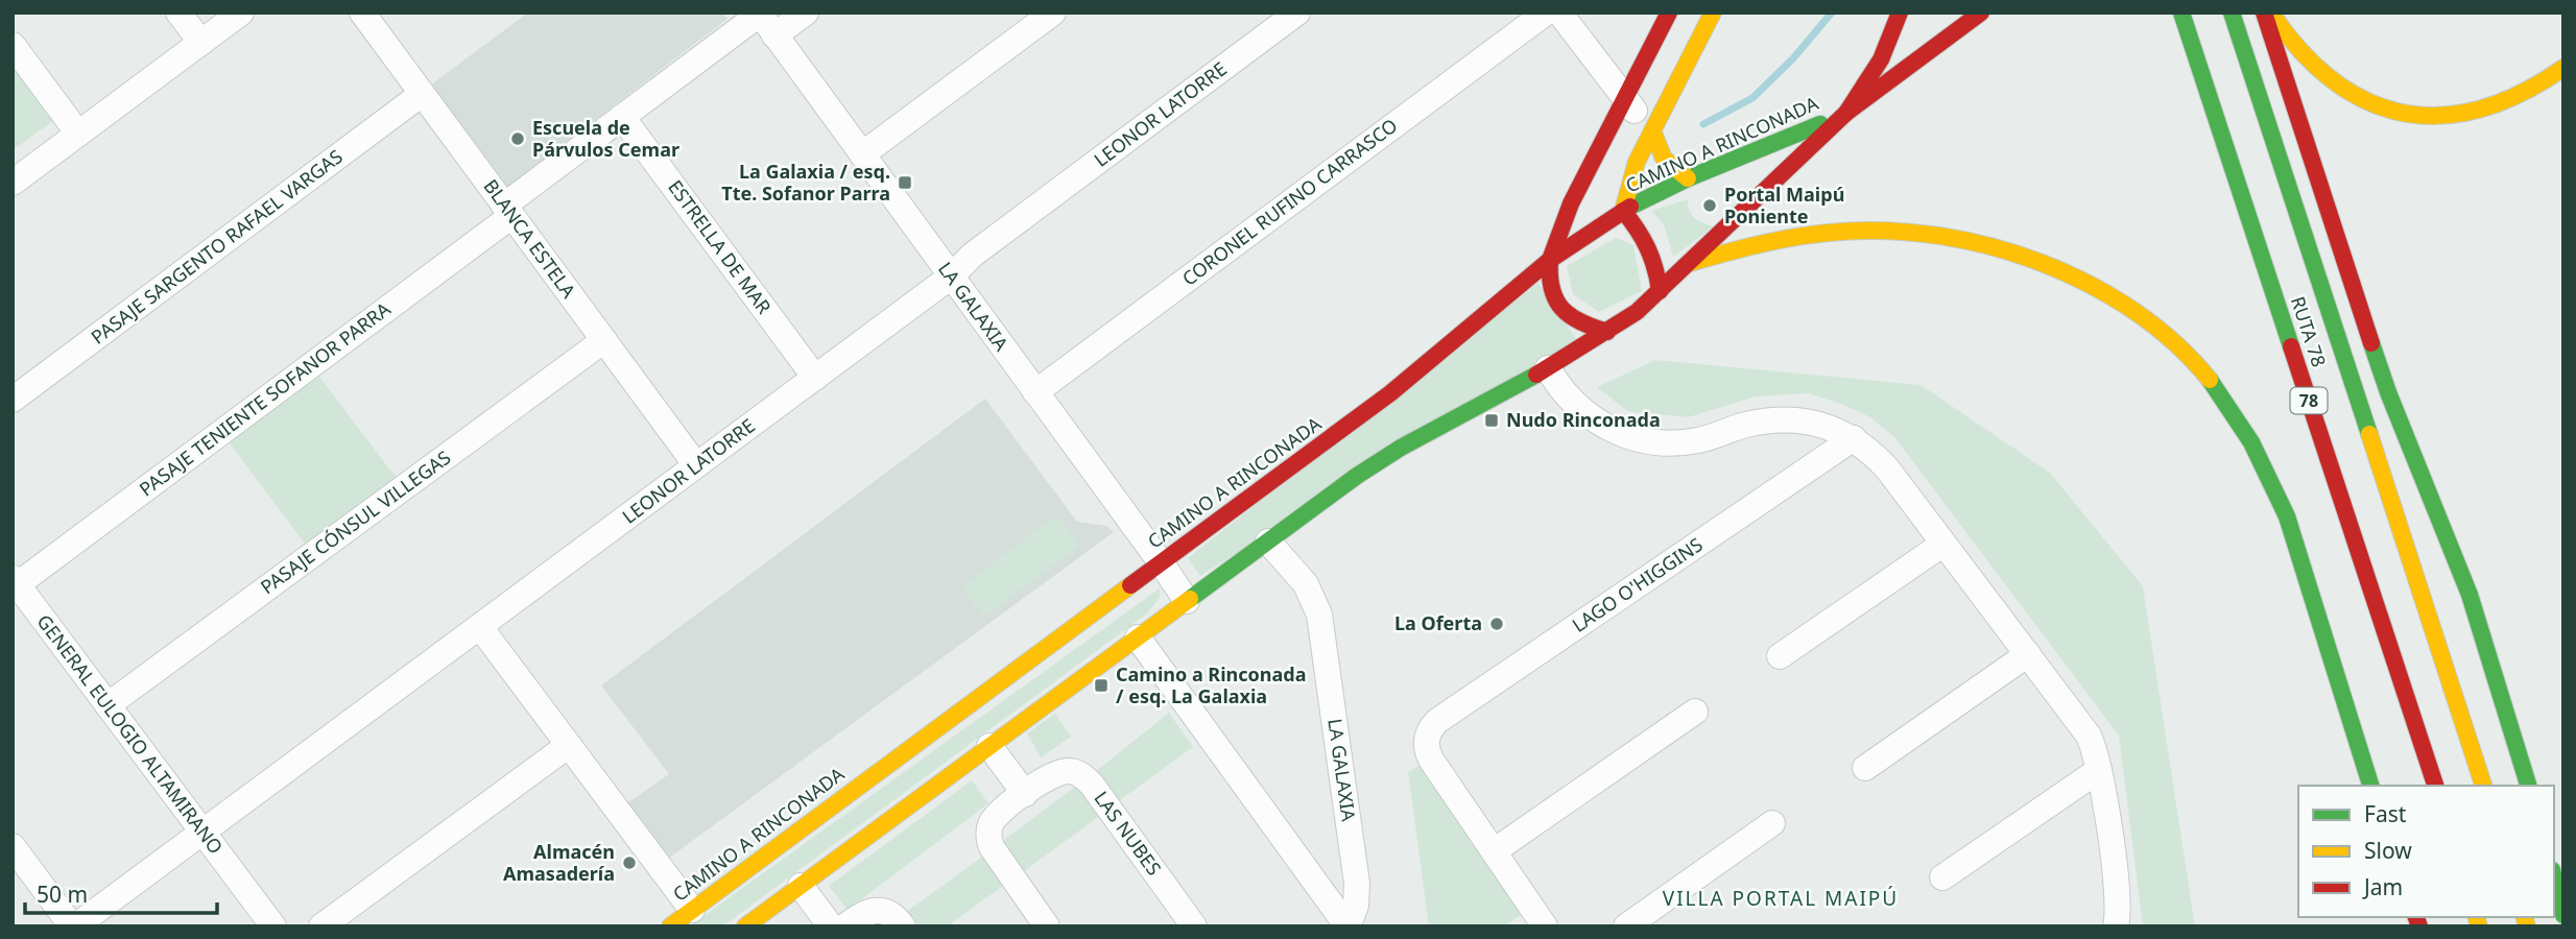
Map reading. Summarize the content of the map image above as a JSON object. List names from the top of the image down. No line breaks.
{"streets":{"main road":["CAMINO A RINCONADA","RUTA 78","78"],"street":["LEONOR LATORRE","CORONEL RUFINO CARRASCO","BLANCA ESTELA","PASAJE SARGENTO RAFAEL VARGAS","ESTRELLA DE MAR","LA GALAXIA","PASAJE TENIENTE SOFANOR PARRA","PASAJE CÓNSUL VILLEGAS","LAGO O'HIGGINS","GENERAL EULOGIO ALTAMIRANO","LAS NUBES"]},"crossings":[["LEONOR LATORRE","BLANCA ESTELA"],["LEONOR LATORRE","ESTRELLA DE MAR"],["LEONOR LATORRE","LA GALAXIA"],["LEONOR LATORRE","GENERAL EULOGIO ALTAMIRANO"],["CAMINO A RINCONADA","LA GALAXIA"],["CORONEL RUFINO CARRASCO","LA GALAXIA"],["BLANCA ESTELA","PASAJE SARGENTO RAFAEL VARGAS"],["BLANCA ESTELA","PASAJE TENIENTE SOFANOR PARRA"],["BLANCA ESTELA","PASAJE CÓNSUL VILLEGAS"],["ESTRELLA DE MAR","PASAJE TENIENTE SOFANOR PARRA"],["LA GALAXIA","PASAJE TENIENTE SOFANOR PARRA"],["PASAJE TENIENTE SOFANOR PARRA","GENERAL EULOGIO ALTAMIRANO"],["PASAJE CÓNSUL VILLEGAS","GENERAL EULOGIO ALTAMIRANO"]],"districts":["VILLA PORTAL MAIPÚ"],"places":{"other":["Escuela de Párvulos Cemar","Portal Maipú Poniente","La Oferta","Almacén Amasadería"],"transit":["La Galaxia / esq. Tte. Sofanor Parra","Nudo Rinconada","Camino a Rinconada / esq. La Galaxia"]},"legend":["Fast","Slow","Jam"],"scale_bar":"50 m"}
